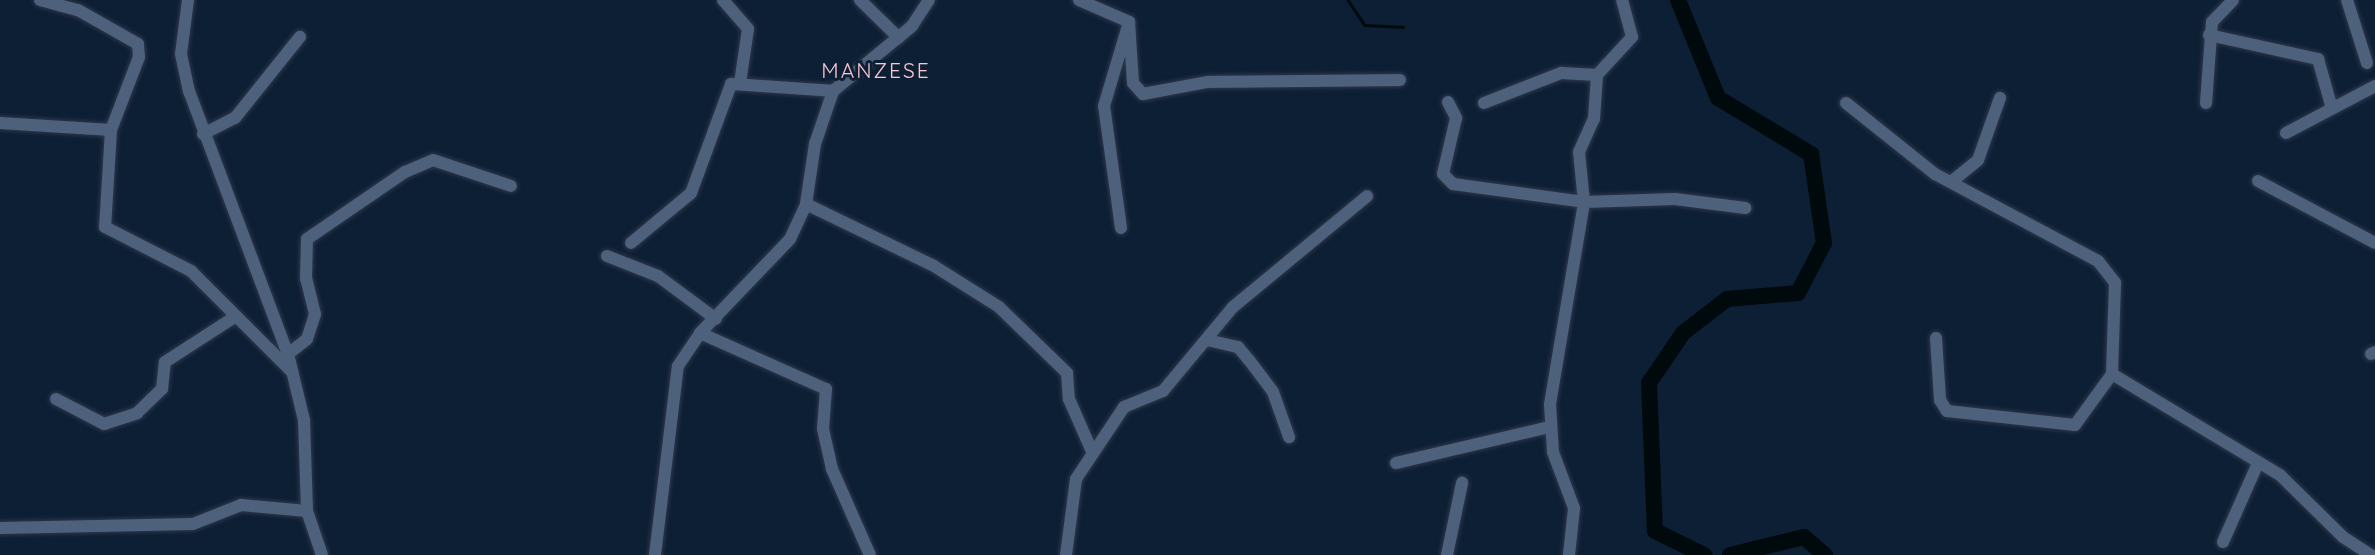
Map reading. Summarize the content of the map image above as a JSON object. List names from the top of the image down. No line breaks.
{"districts":["MANZESE"]}
